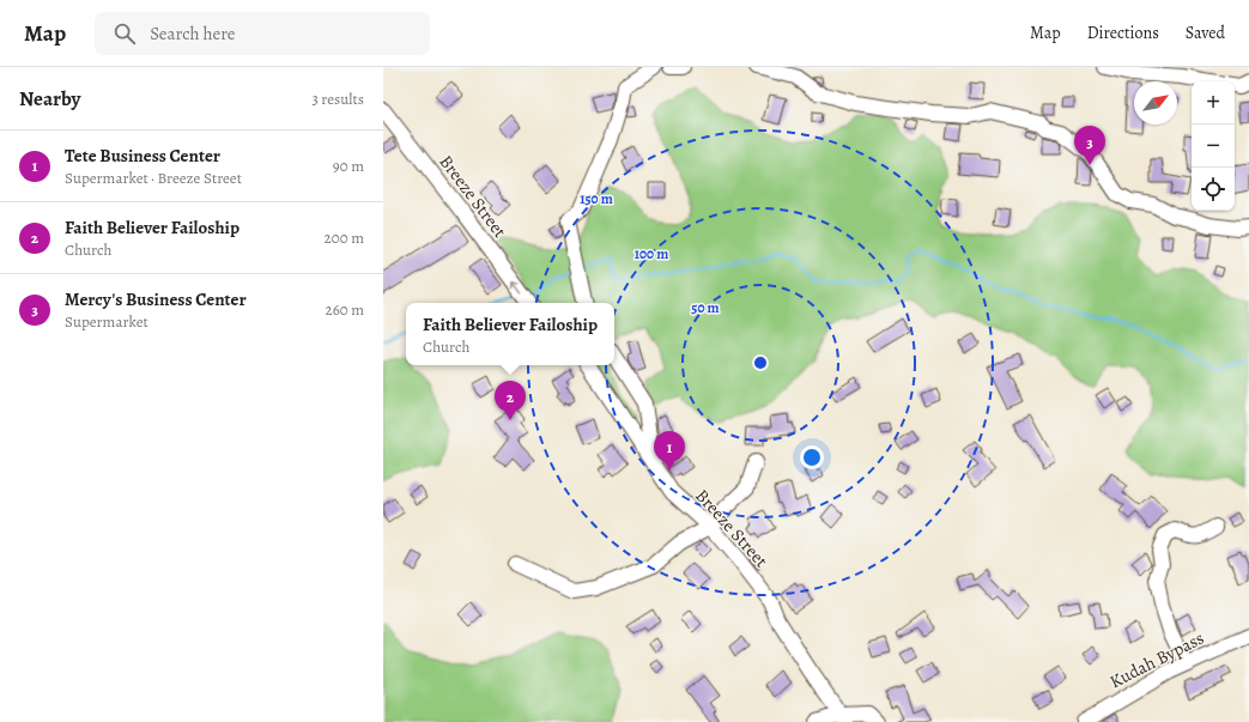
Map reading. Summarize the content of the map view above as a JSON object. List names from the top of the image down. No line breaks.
{"streets":{"street":["Breeze Street","Kudah Bypass"]},"one_way":["Breeze Street"],"north":"top right","page":{"header":"Map","search":"Search here","nav":["Map","Directions","Saved"],"heading":["Nearby","3 results"],"map_buttons":["+","−"],"pins":["3","2","1"],"list":[{"mark":"1","name":"Tete Business Center","note":"Supermarket · Breeze Street","value":"90 m"},{"mark":"2","name":"Faith Believer Failoship","note":"Church","value":"200 m"},{"mark":"3","name":"Mercy's Business Center","note":"Supermarket","value":"260 m"}],"popup":["Faith Believer Failoship","Church"]},"rings":["150 m","100 m","50 m"]}
